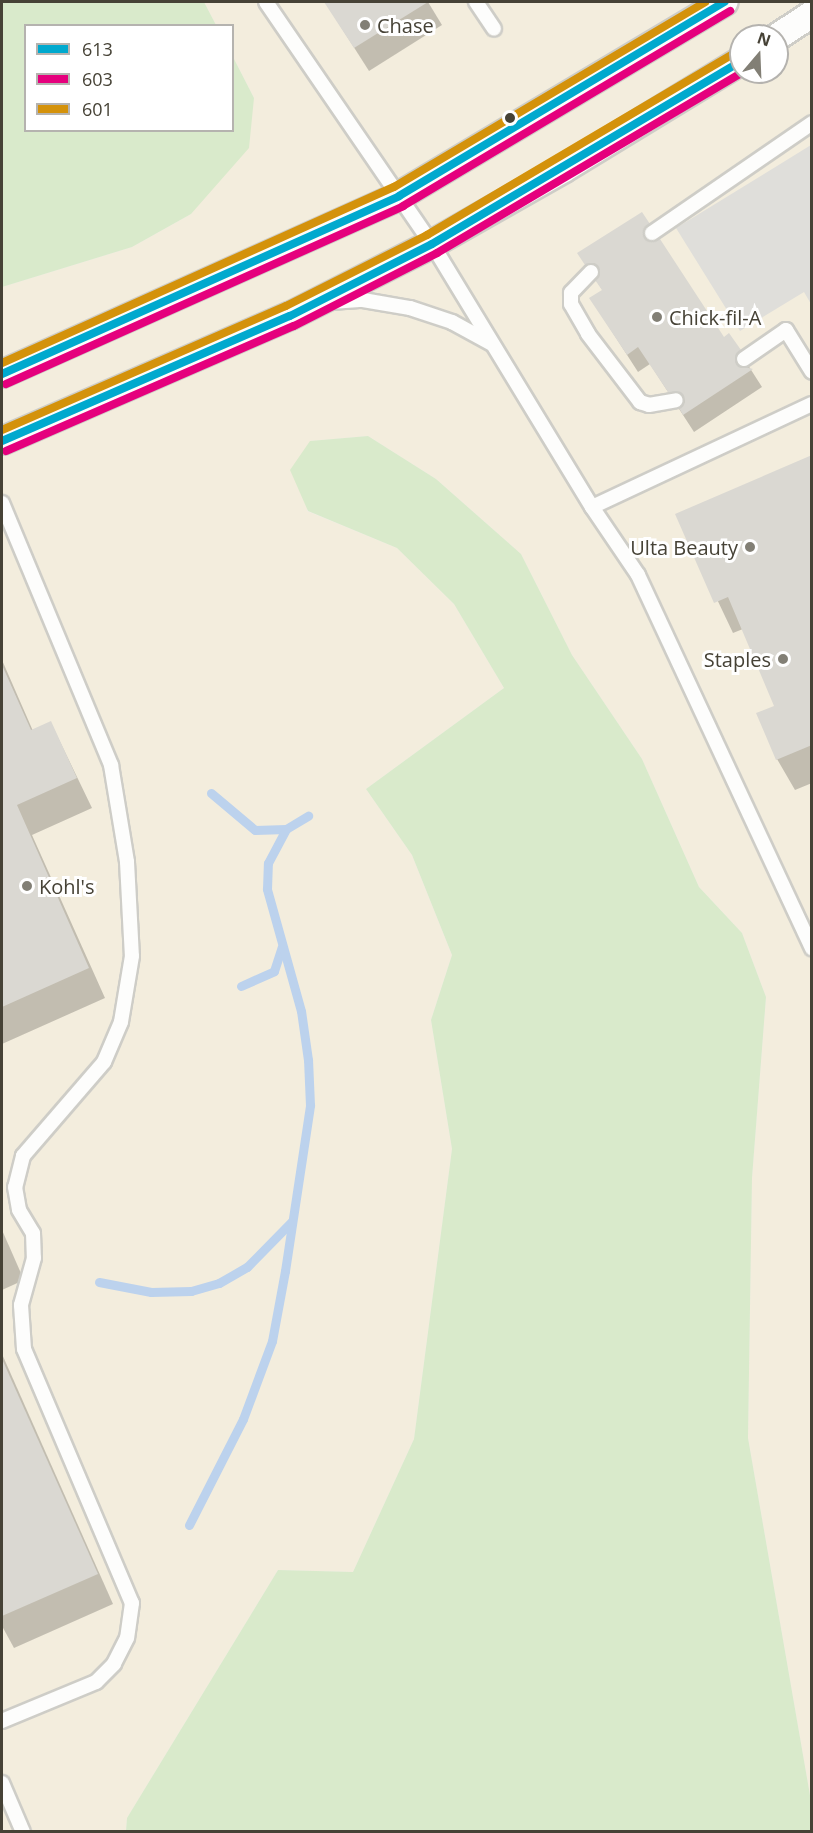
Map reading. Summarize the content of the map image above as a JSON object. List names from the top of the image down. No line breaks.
{"places":["Chase","Chick-fil-A","Ulta Beauty","Staples","Kohl's"],"lines":["transit line 613","transit line 601","transit line 603"],"legend":["613","603","601"],"north":"top"}
